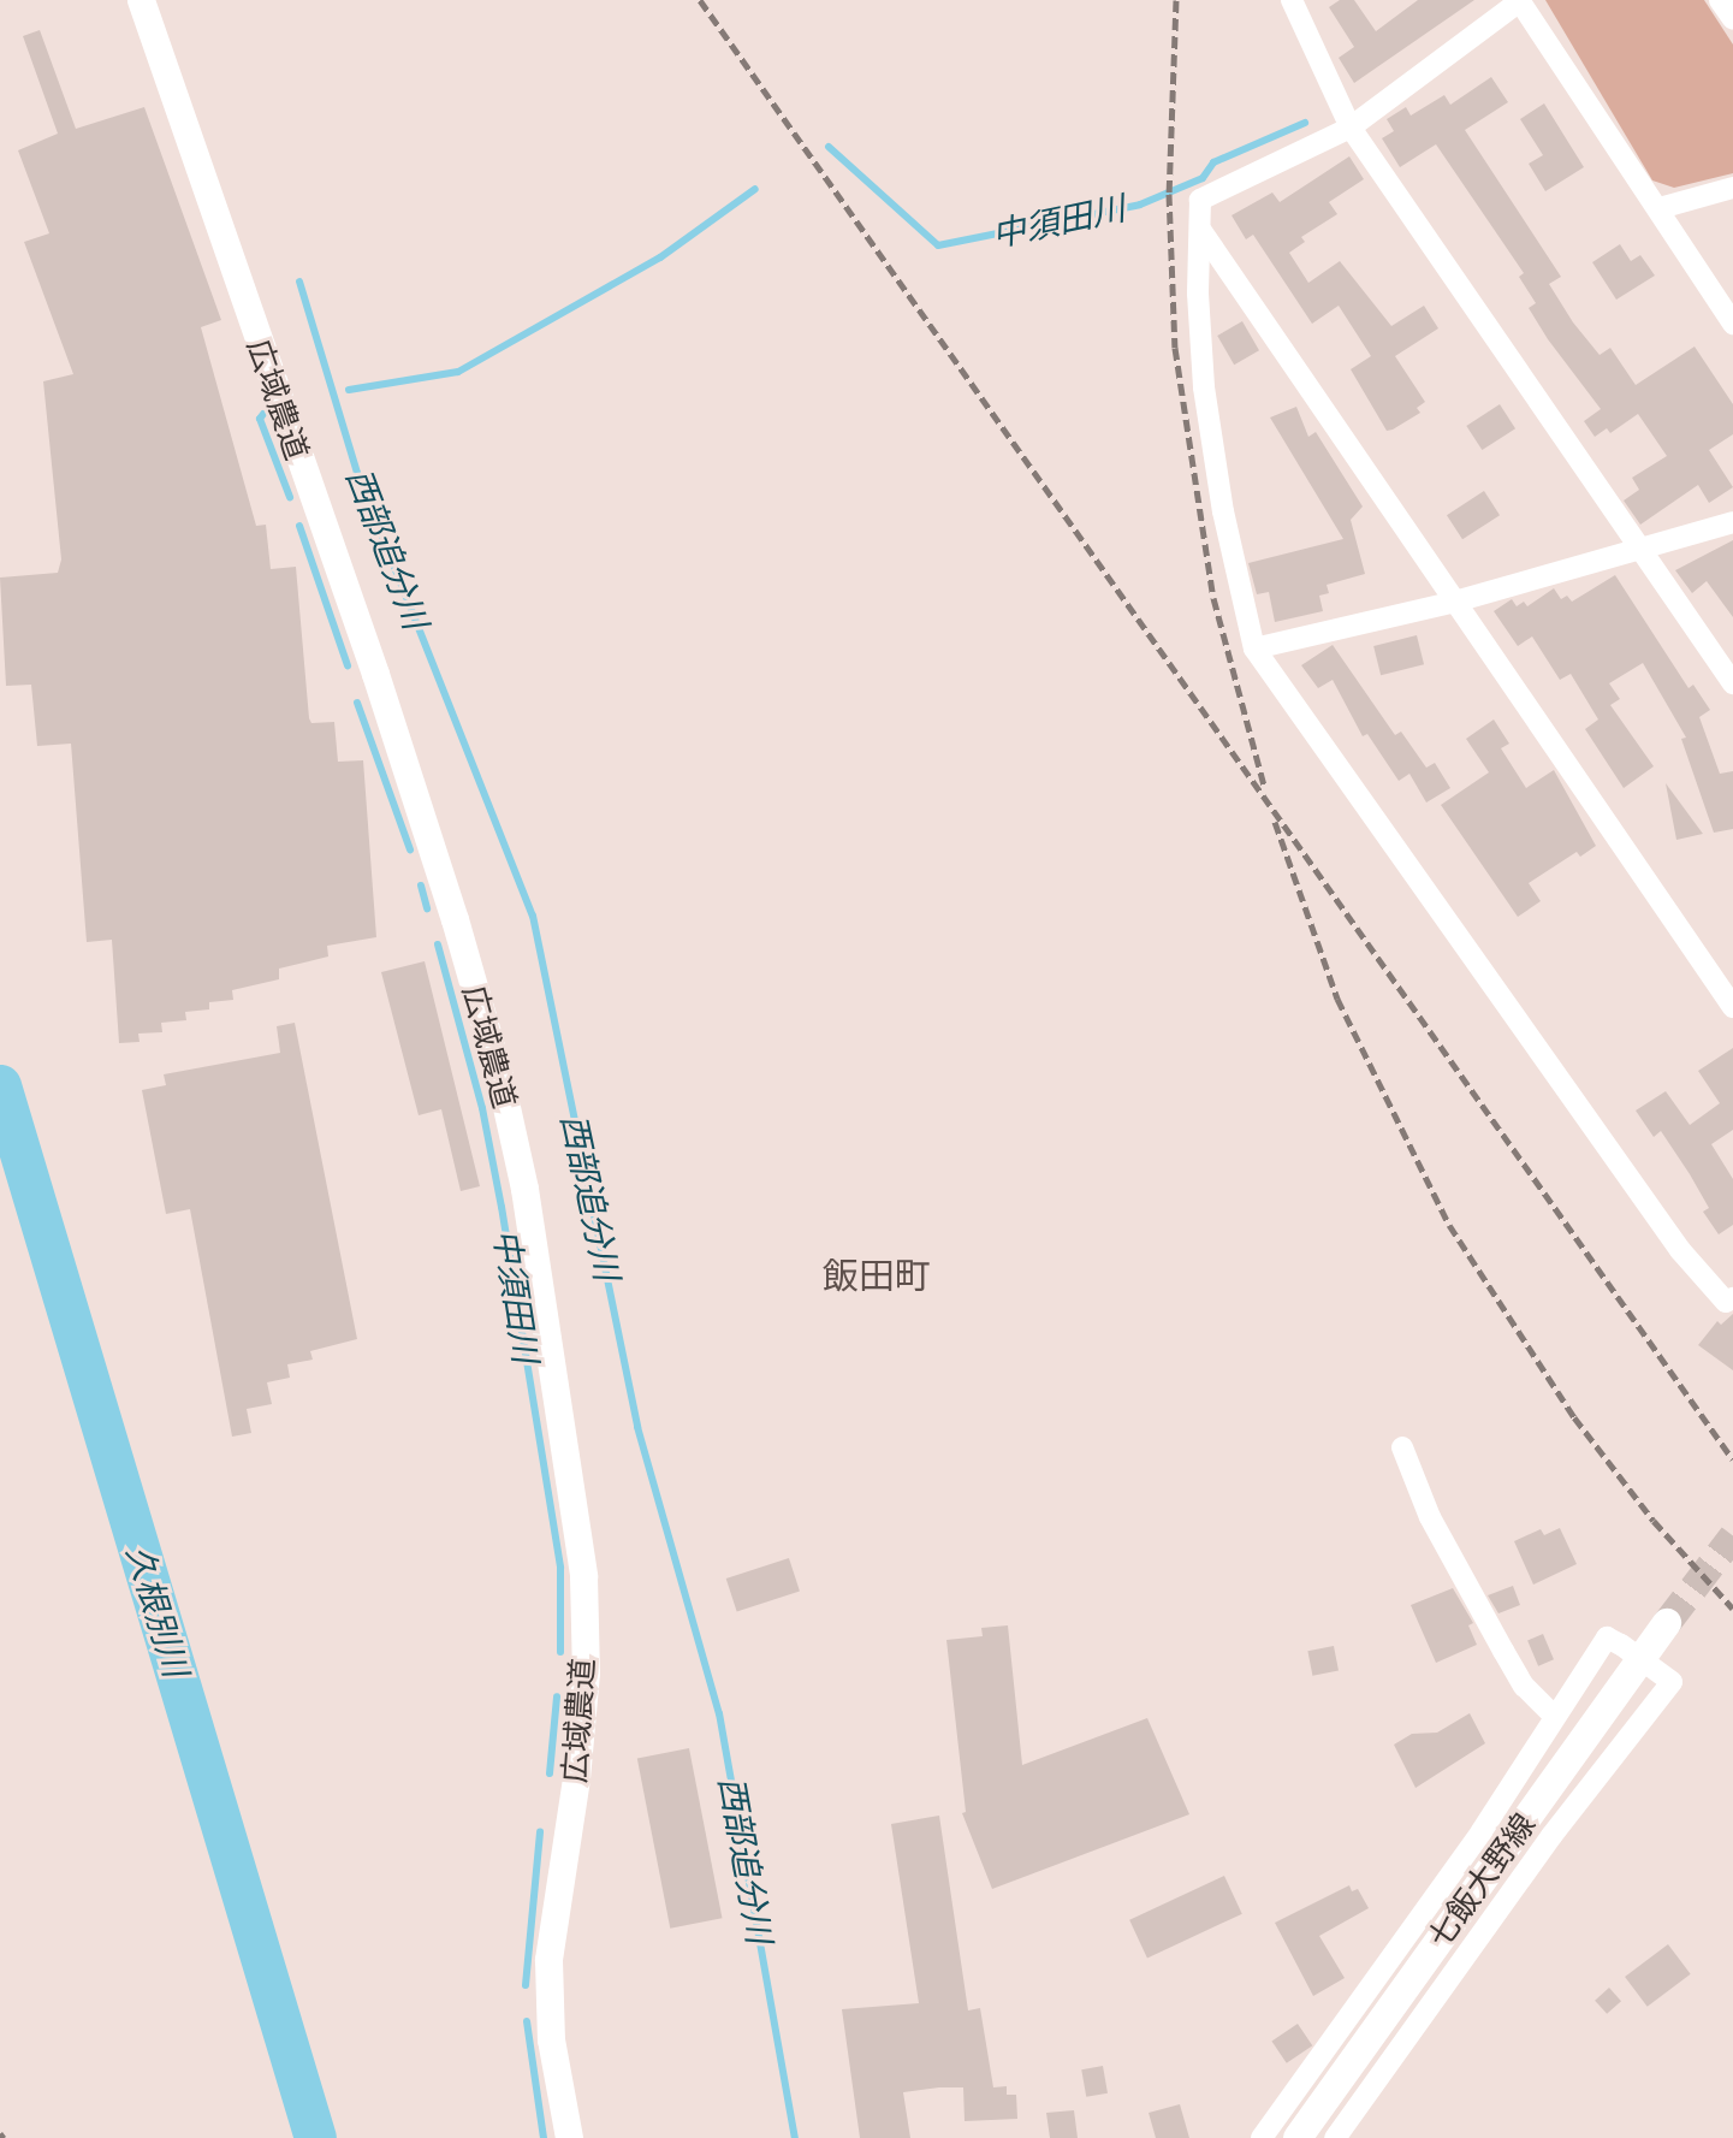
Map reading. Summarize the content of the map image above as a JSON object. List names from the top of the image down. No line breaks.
{"streets":{"main road":["七飯大野線"],"street":["広域農道"]},"districts":["飯田町"],"water":["中須田川","西部追分川","久根別川"]}
